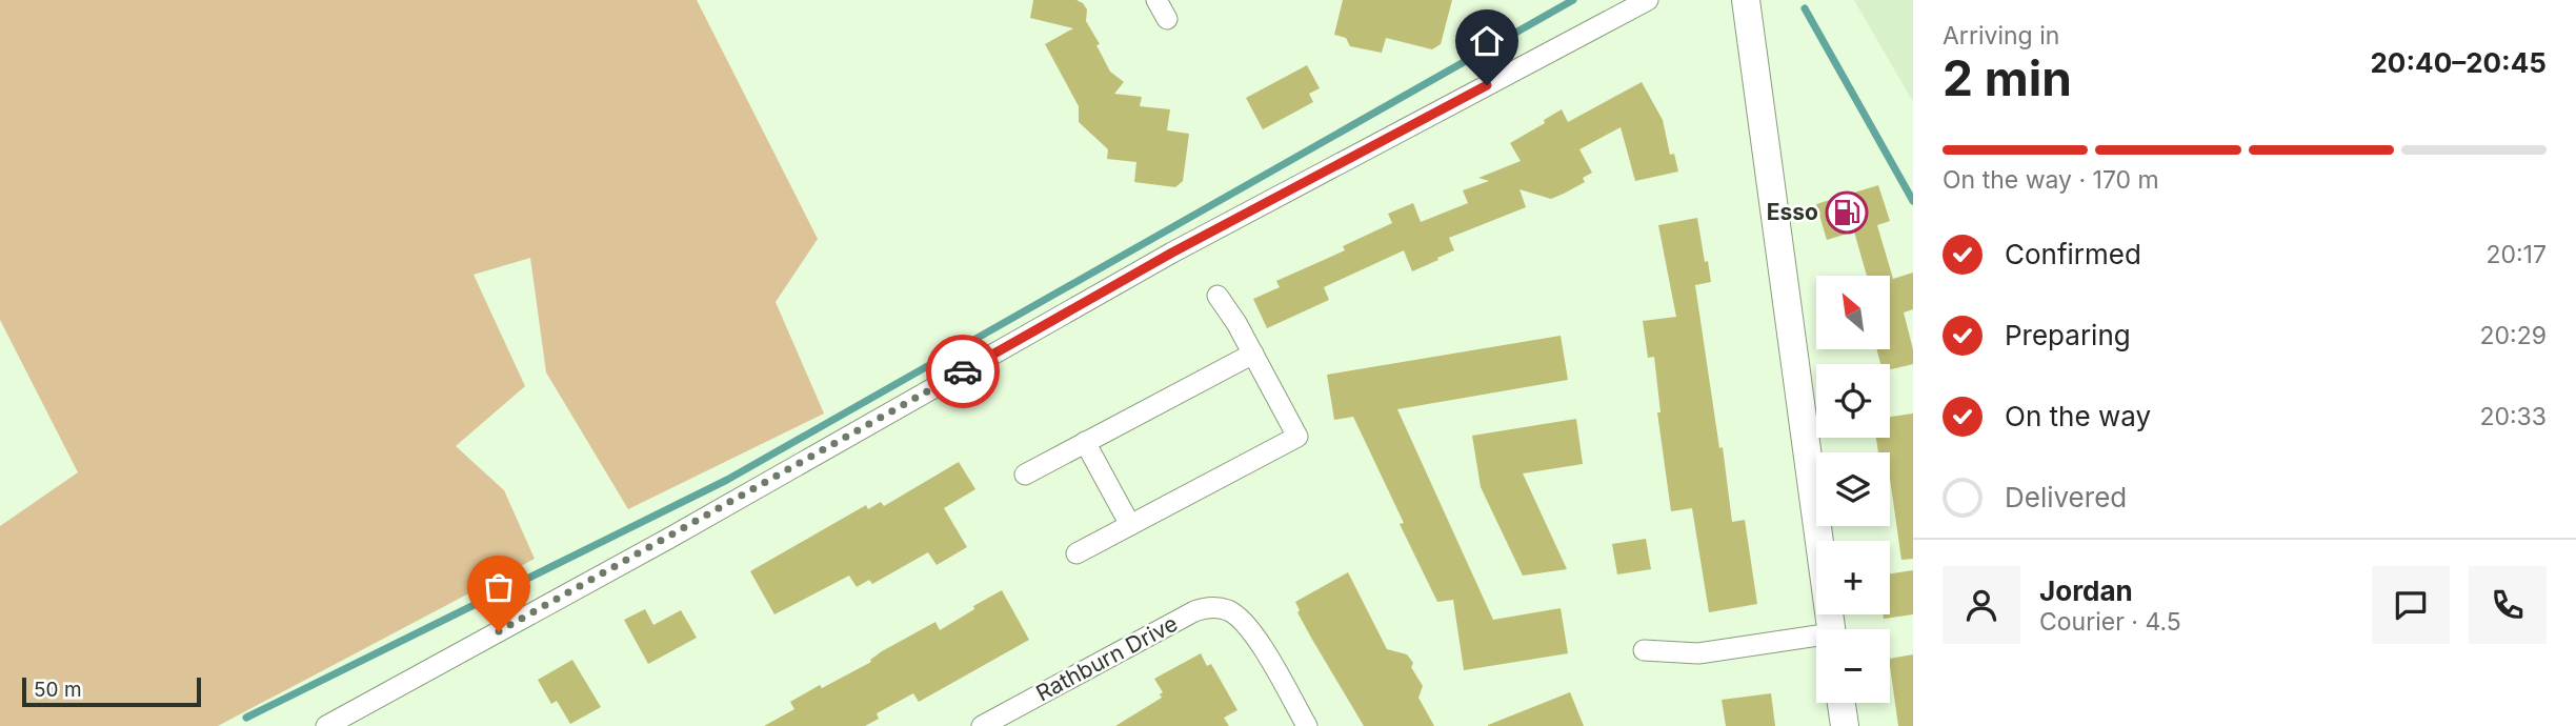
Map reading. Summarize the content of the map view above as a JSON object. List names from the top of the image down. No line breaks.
{"streets":{"street":["Rathburn Drive"]},"places":{"fuel station":["Esso"]},"scale_bar":"50 m","north":"top left","page":{"heading":["2 min","Arriving in","20:40–20:45"],"panel":["Jordan","Courier · 4.5"],"bar":"On the way · 170 m","list":[["Confirmed","20:17"],["Preparing","20:29"],["On the way","20:33"],"Delivered"],"map_buttons":["+","−"],"scale":"50 m"}}
